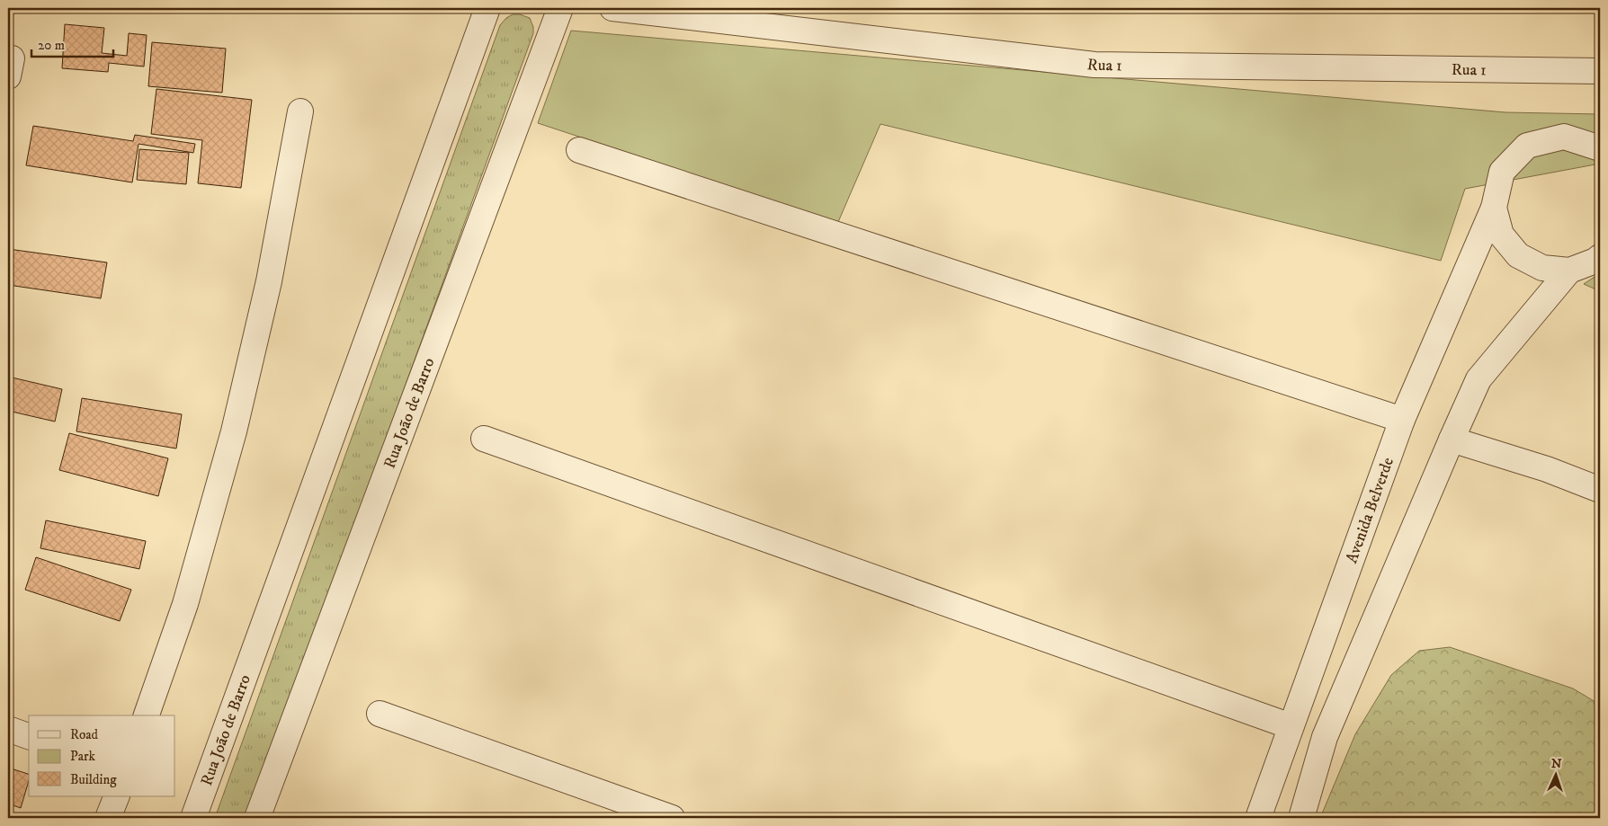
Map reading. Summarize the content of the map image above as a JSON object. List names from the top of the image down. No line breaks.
{"streets":{"street":["Rua 1","Rua João de Barro","Avenida Belverde"]},"legend":["Road","Park","Building"],"scale_bar":"20 m","north":"top"}
